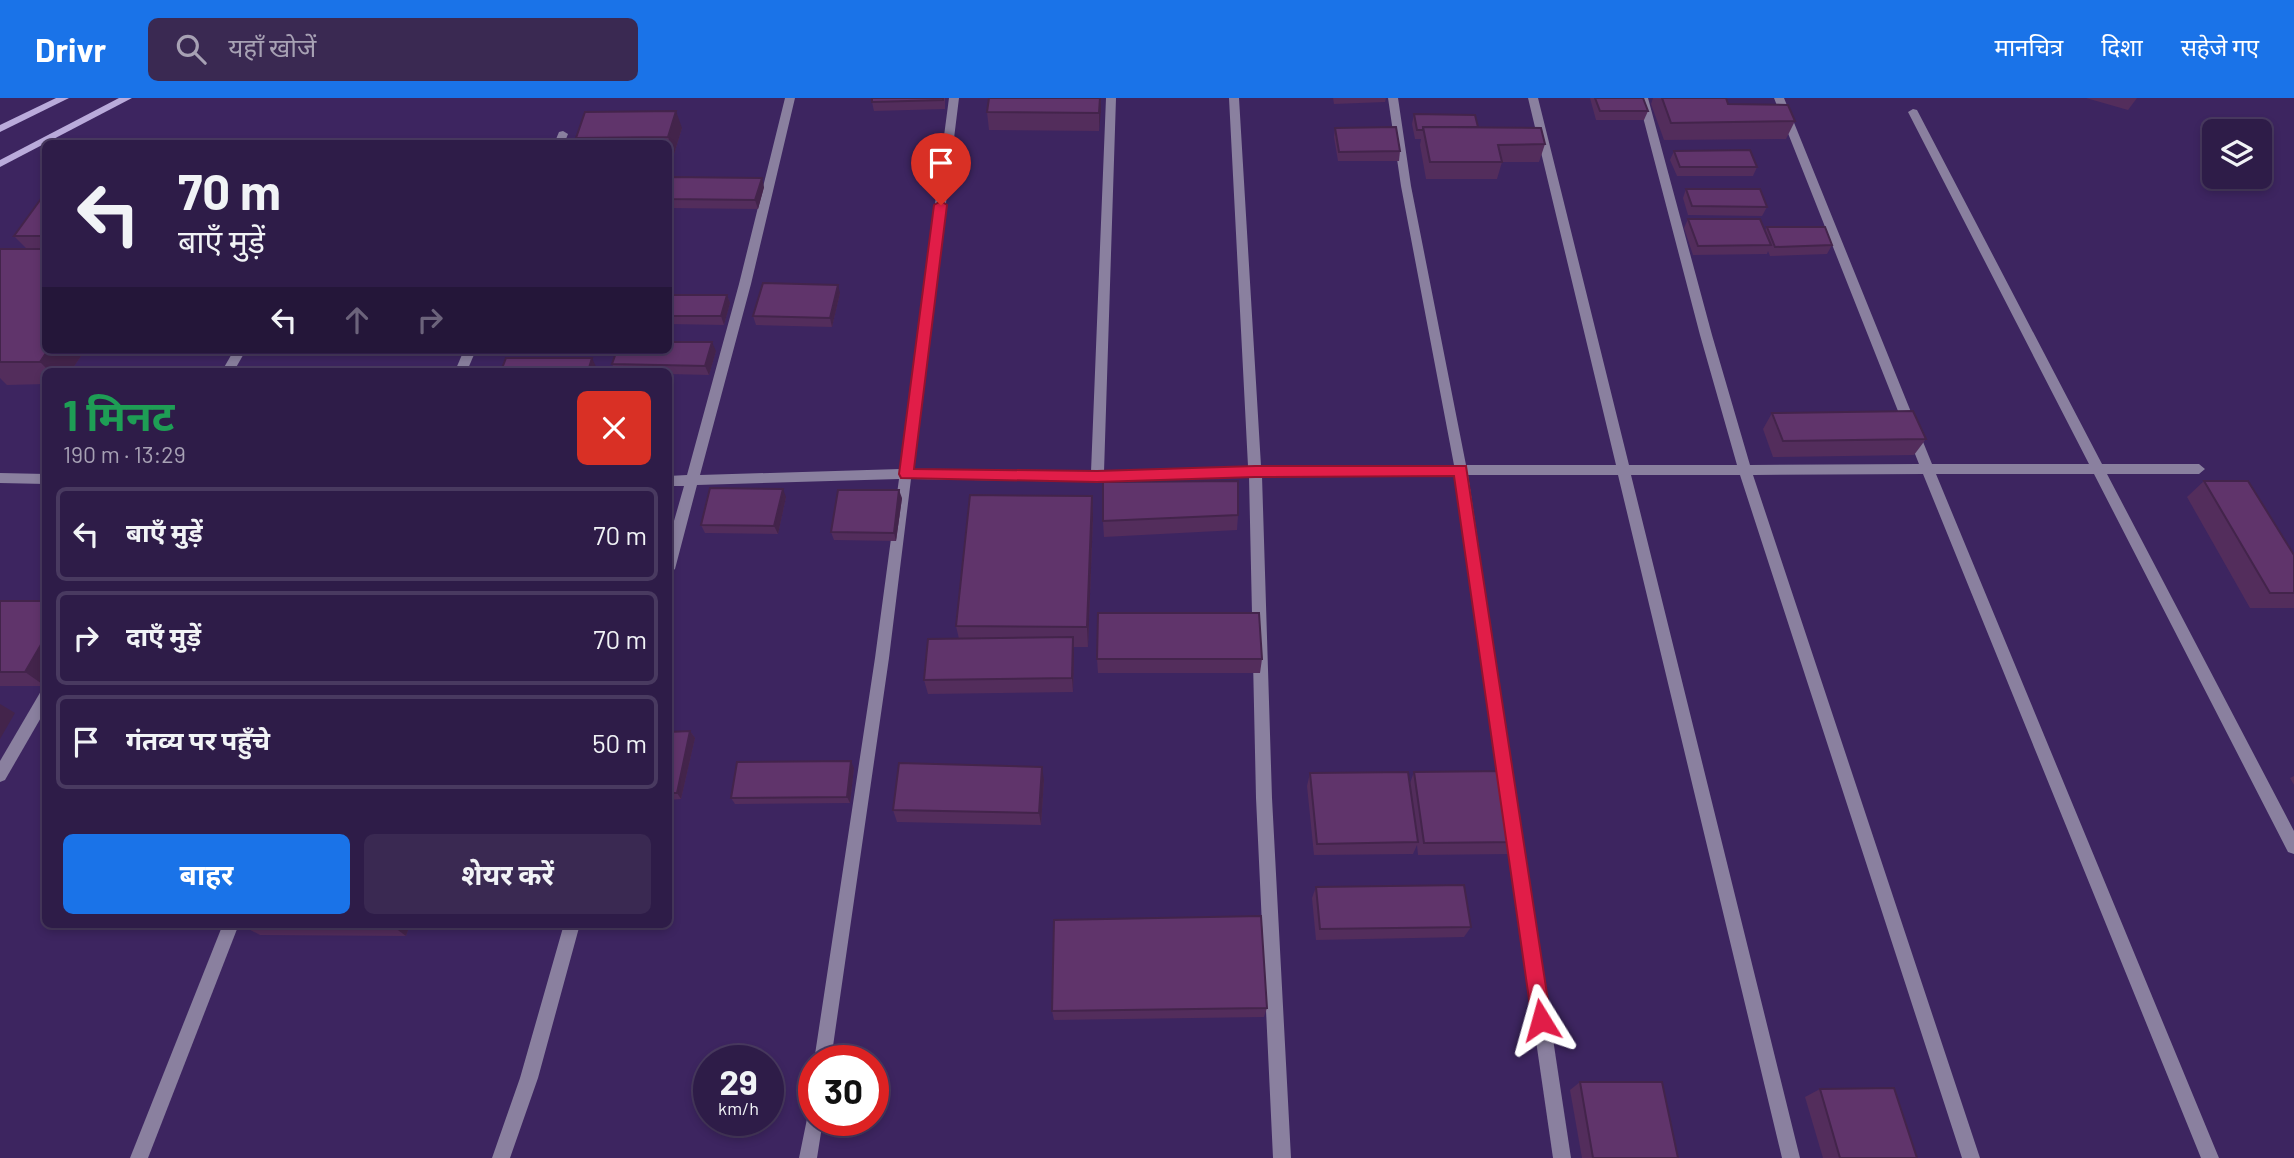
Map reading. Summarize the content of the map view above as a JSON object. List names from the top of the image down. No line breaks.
{"page":{"header":"Drivr","search":"यहाँ खोजें","nav":["मानचित्र","दिशा","सहेजे गए"],"turn":["70 m","बाएँ मुड़ें"],"heading":["1 मिनट","190 m · 13:29"],"list":[{"name":"बाएँ मुड़ें","value":"70 m"},{"name":"दाएँ मुड़ें","value":"70 m"},{"name":"गंतव्य पर पहुँचे","value":"50 m"}],"buttons":["बाहर","शेयर करें"],"speed":"29 km/h","limit":"30"}}
